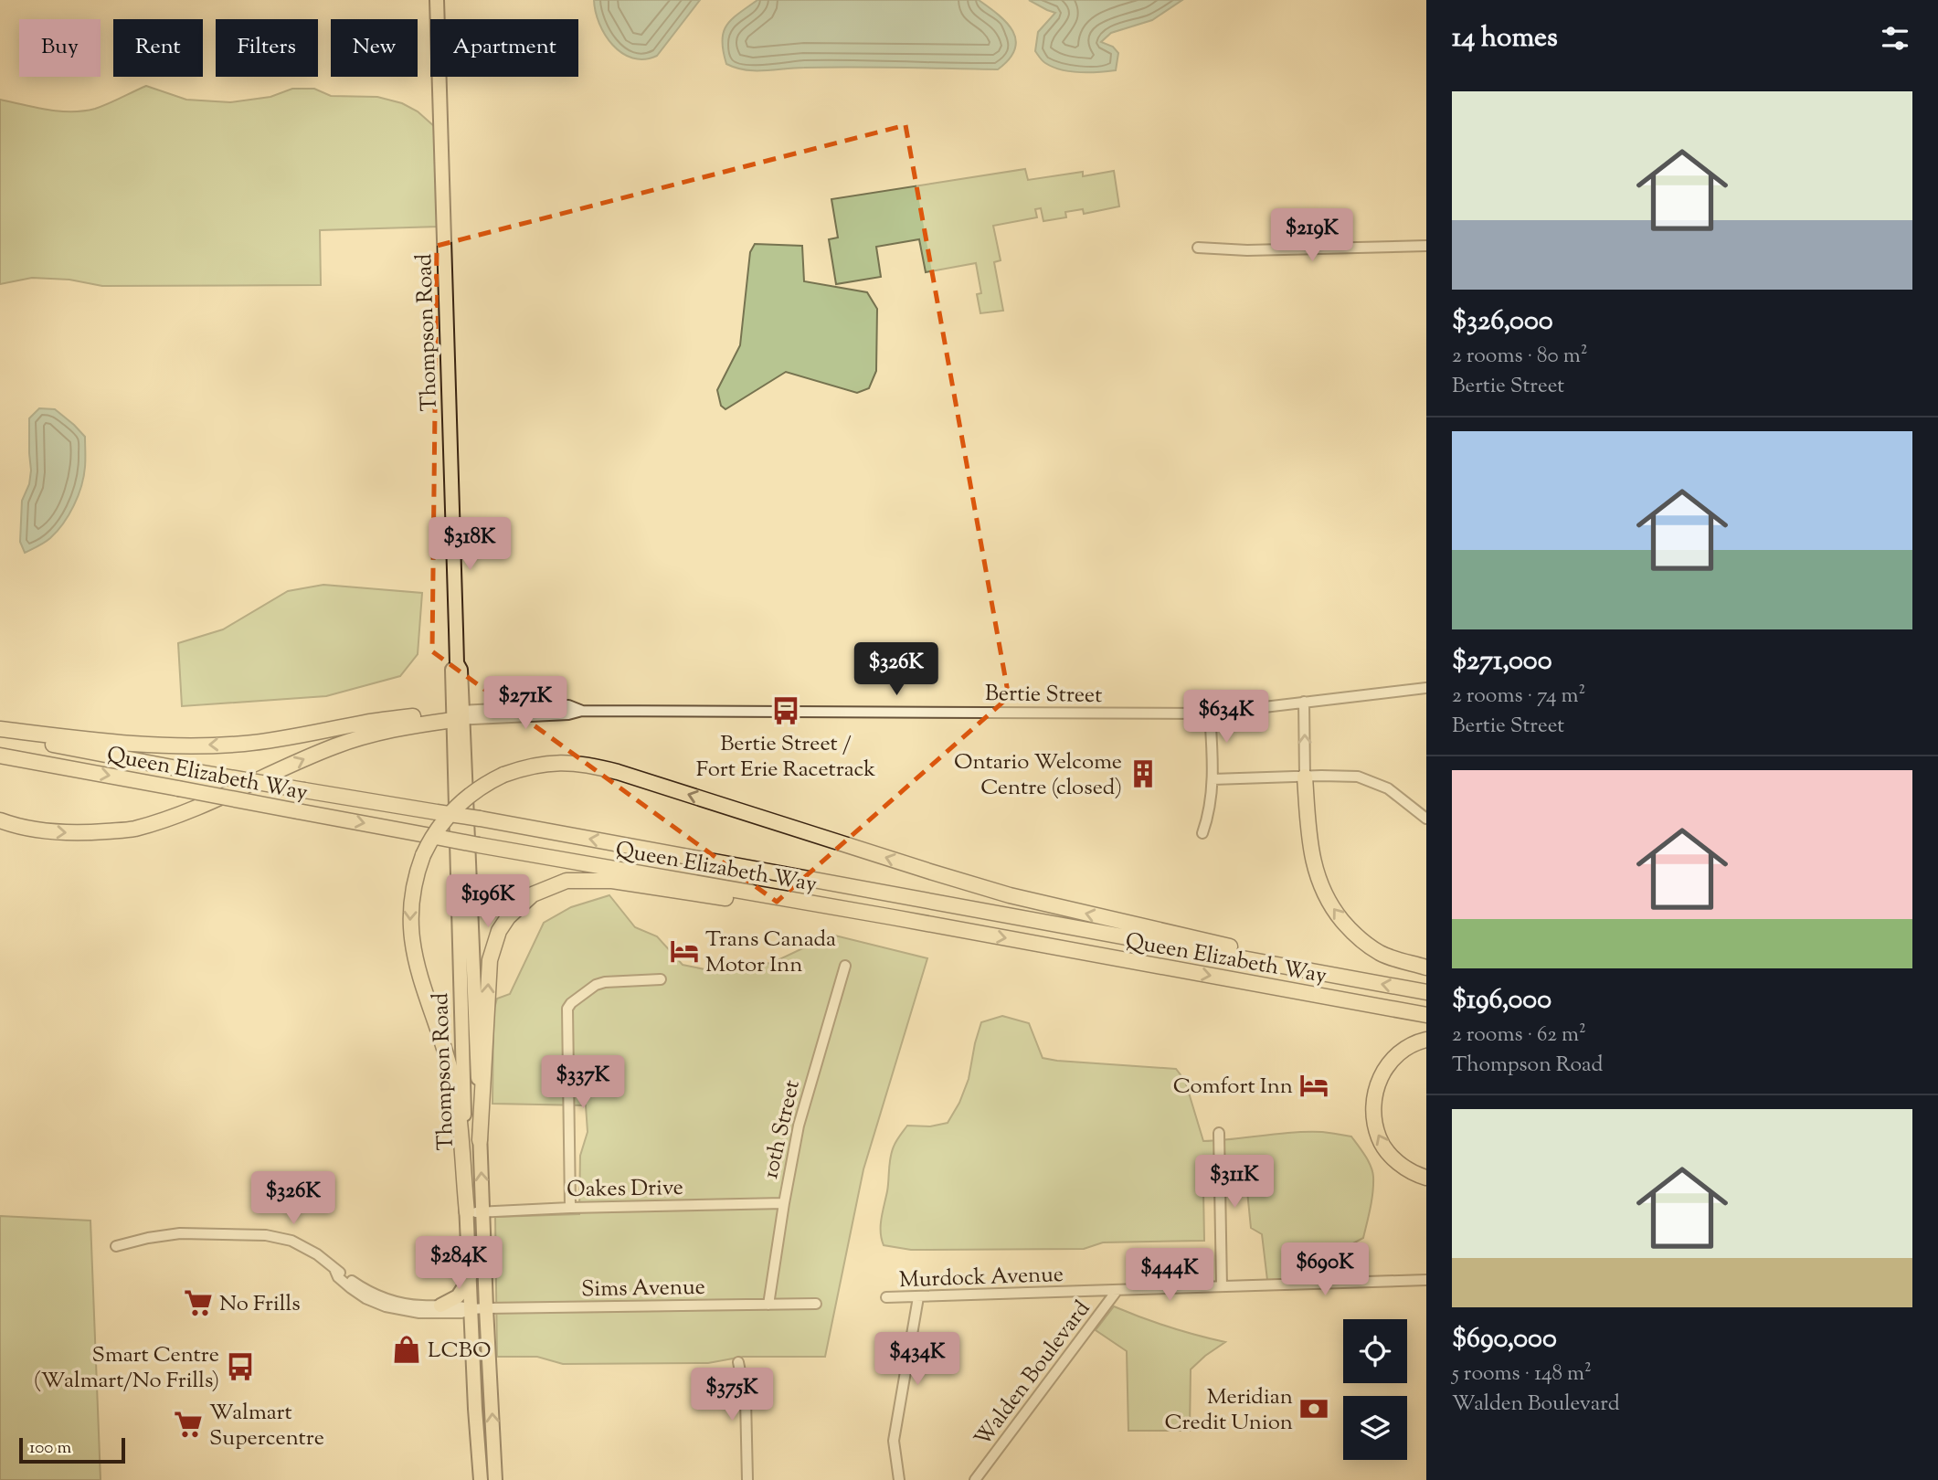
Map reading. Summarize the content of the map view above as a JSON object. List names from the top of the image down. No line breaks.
{"streets":{"highway":["Queen Elizabeth Way"],"main road":["Thompson Road"],"street":["Bertie Street","10th Street","Oakes Drive","Murdock Avenue","Sims Avenue","Walden Boulevard"]},"crossings":[["Thompson Road","Bertie Street"],["Thompson Road","Oakes Drive"],["Thompson Road","Sims Avenue"],["10th Street","Oakes Drive"],["10th Street","Sims Avenue"],["Murdock Avenue","Walden Boulevard"]],"places":{"bus stop":["Bertie Street / Fort Erie Racetrack","Smart Centre (Walmart/No Frills)"],"building":["Ontario Welcome Centre (closed)"],"hotel":["Trans Canada Motor Inn","Comfort Inn"],"supermarket":["No Frills","Walmart Supercentre"],"shop":["LCBO"],"bank":["Meridian Credit Union"]},"scale_bar":"100 m","page":{"heading":"14 homes","chip":["Buy","Rent","Filters","New","Apartment"],"list":[{"name":"$326,000","note":"2 rooms · 80 m² · Bertie Street"},{"name":"$271,000","note":"2 rooms · 74 m² · Bertie Street"},{"name":"$196,000","note":"2 rooms · 62 m² · Thompson Road"},{"name":"$690,000","note":"5 rooms · 148 m² · Walden Boulevard"}],"price":["$219K","$318K","$326K","$271K","$634K","$196K","$337K","$311K","$326K","$284K","$690K","$444K","$434K","$375K"],"scale":"100 m"}}
